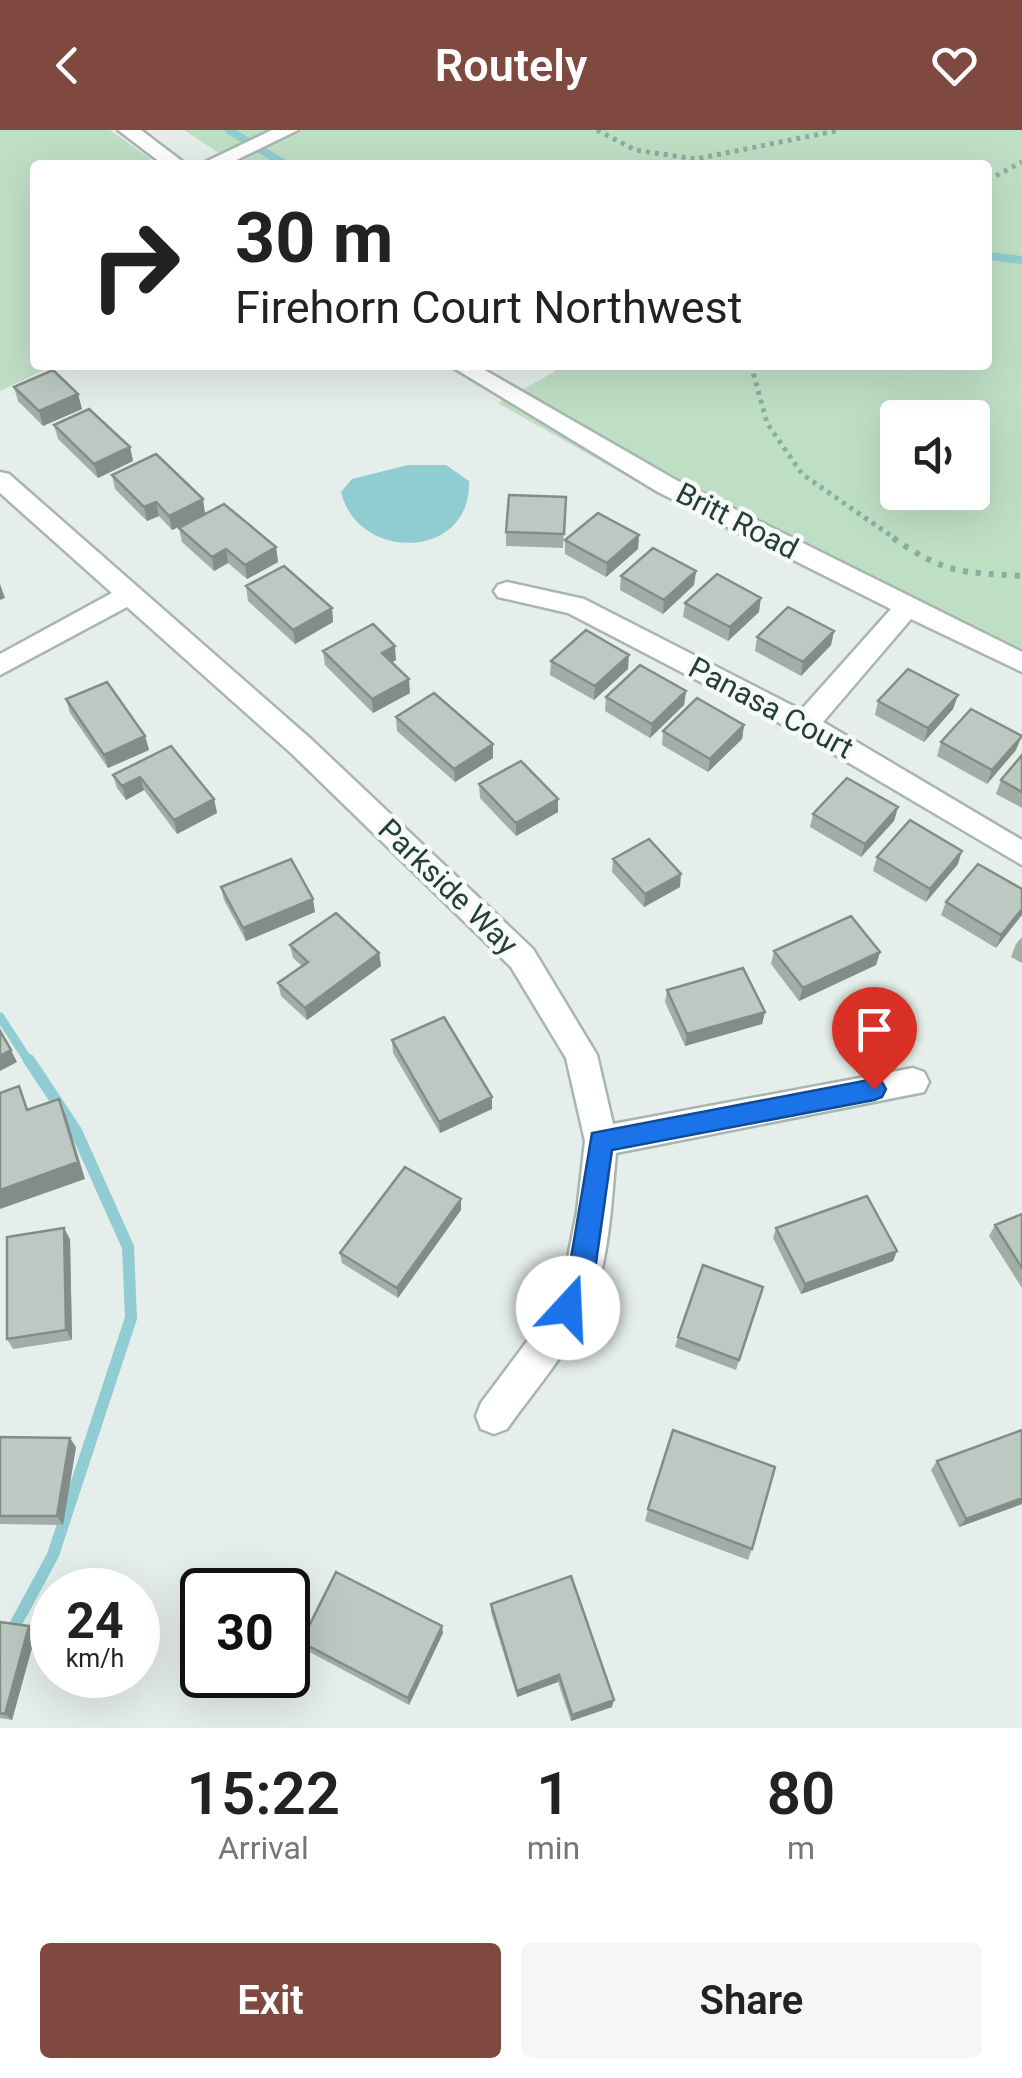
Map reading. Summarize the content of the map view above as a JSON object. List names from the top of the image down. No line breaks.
{"streets":{"street":["Britt Road","Panasa Court","Parkside Way"]},"page":{"header":"Routely","turn":["30 m","Firehorn Court Northwest"],"speed":"24 km/h","limit":"30","eta":["15:22","Arrival","1","min","80","m"],"buttons":["Exit","Share"]}}
